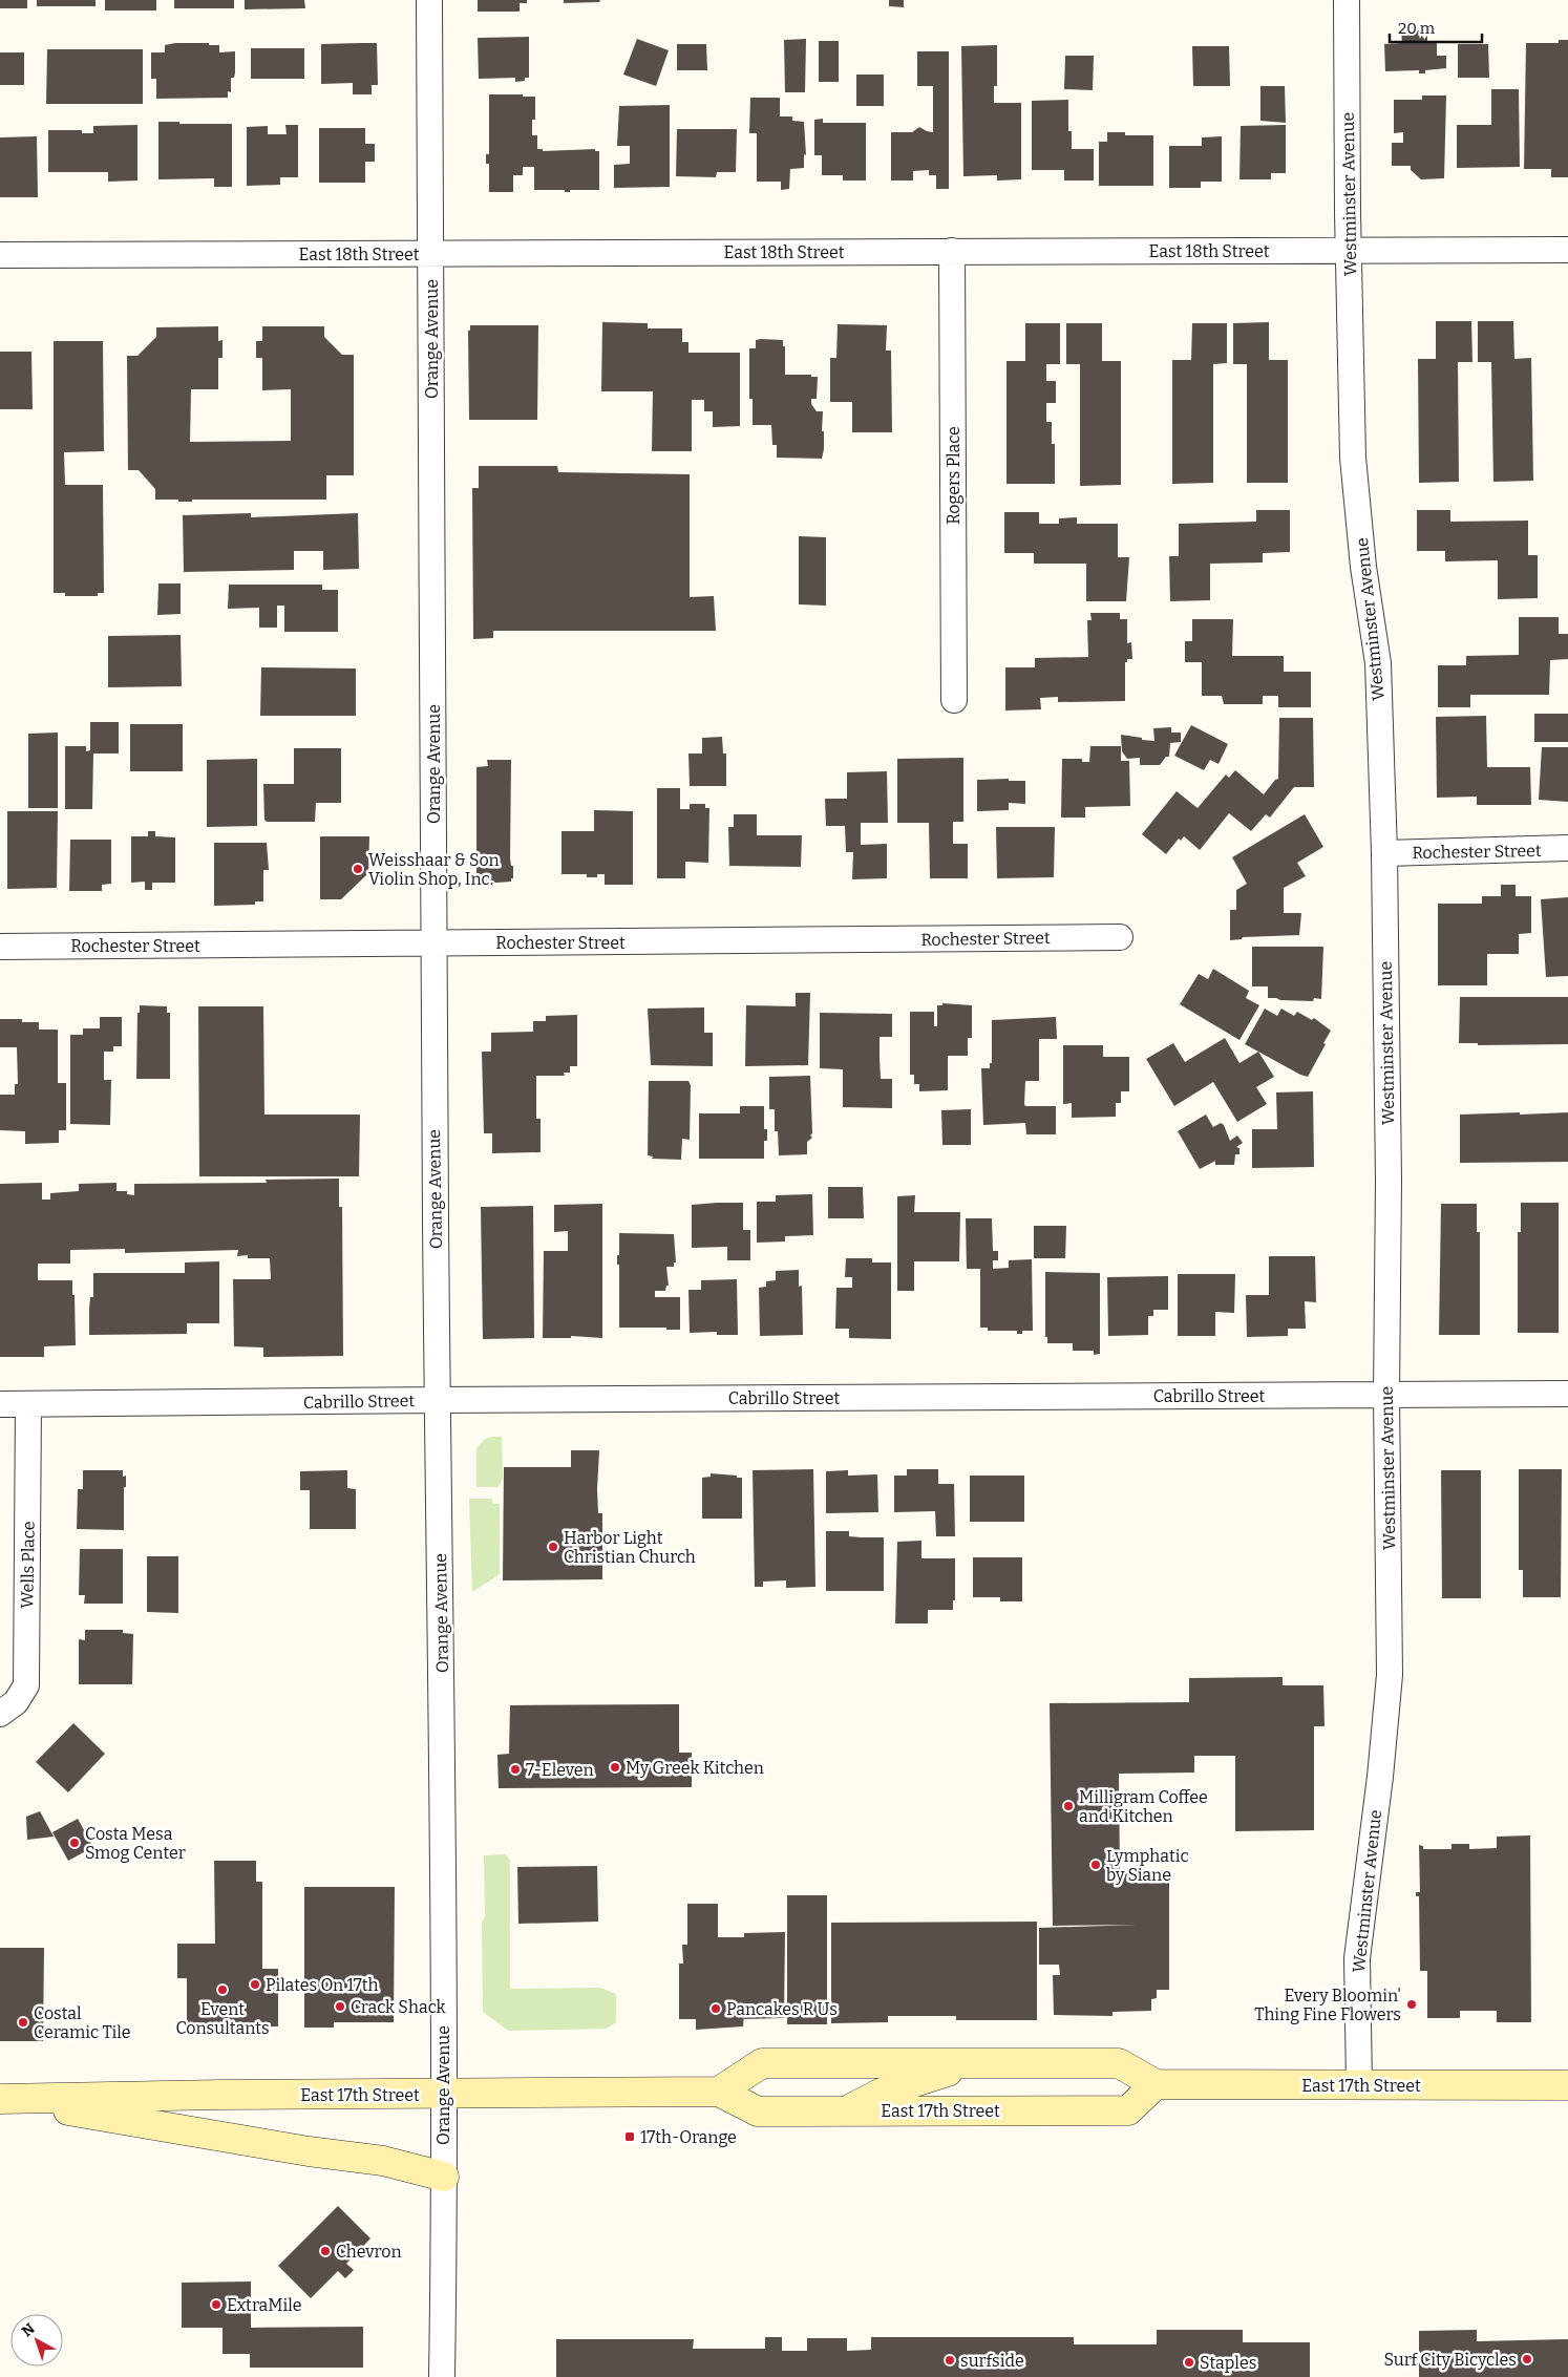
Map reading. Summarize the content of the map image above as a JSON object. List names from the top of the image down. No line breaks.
{"streets":{"main road":["East 17th Street"],"street":["Westminster Avenue","East 18th Street","Orange Avenue","Rogers Place","Rochester Street","Cabrillo Street","Wells Place"]},"crossings":[["Westminster Avenue","East 18th Street"],["Westminster Avenue","Rochester Street"],["Westminster Avenue","Cabrillo Street"],["Westminster Avenue","East 17th Street"],["East 18th Street","Orange Avenue"],["East 18th Street","Rogers Place"],["Orange Avenue","Rochester Street"],["Orange Avenue","Cabrillo Street"],["Orange Avenue","East 17th Street"],["Cabrillo Street","Wells Place"]],"places":{"other":["Weisshaar & Son Violin Shop, Inc.","Harbor Light Christian Church","My Greek Kitchen","7-Eleven","Milligram Coffee and Kitchen","Costa Mesa Smog Center","Lymphatic by Siane","Pilates On 17th","Event Consultants","Every Bloomin' Thing Fine Flowers","Crack Shack","Pancakes R Us","Costal Ceramic Tile","Chevron","ExtraMile","Surf City Bicycles","surfside","Staples"],"transit":["17th-Orange"]},"scale_bar":"20 m","north":"top left"}
